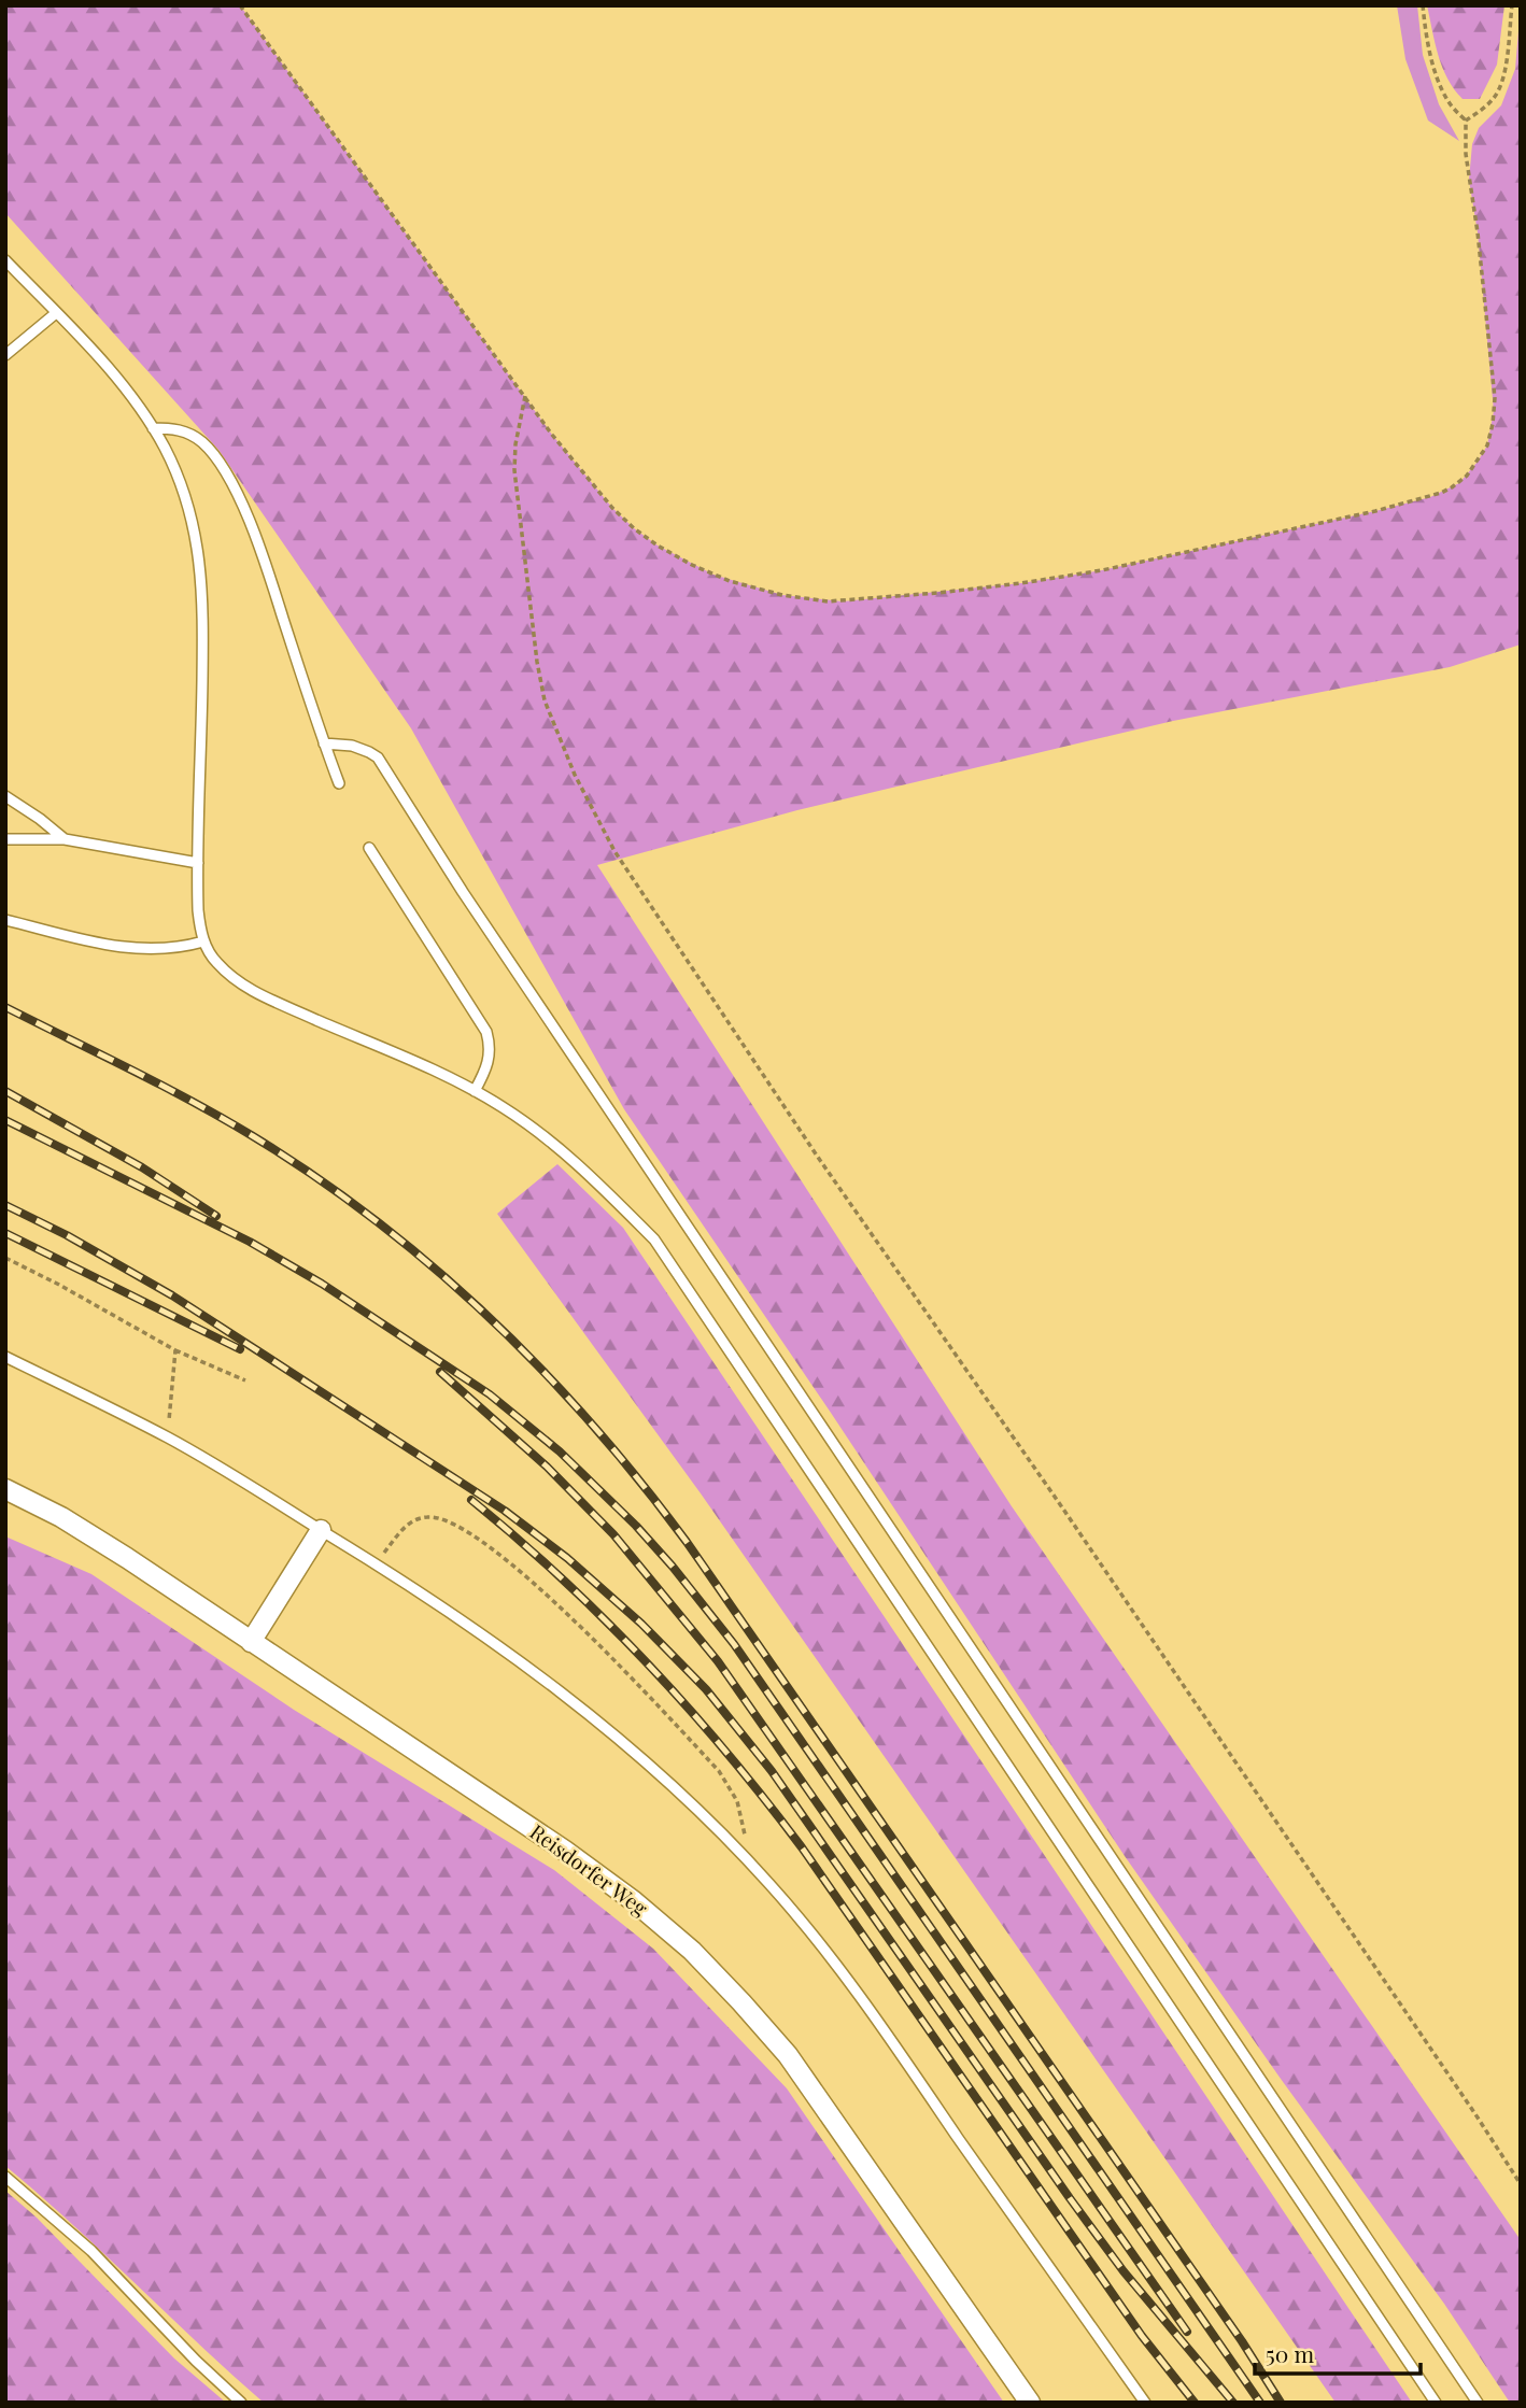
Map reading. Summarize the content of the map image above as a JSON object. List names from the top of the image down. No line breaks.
{"streets":{"street":["Reisdorfer Weg"]},"scale_bar":"50 m"}
